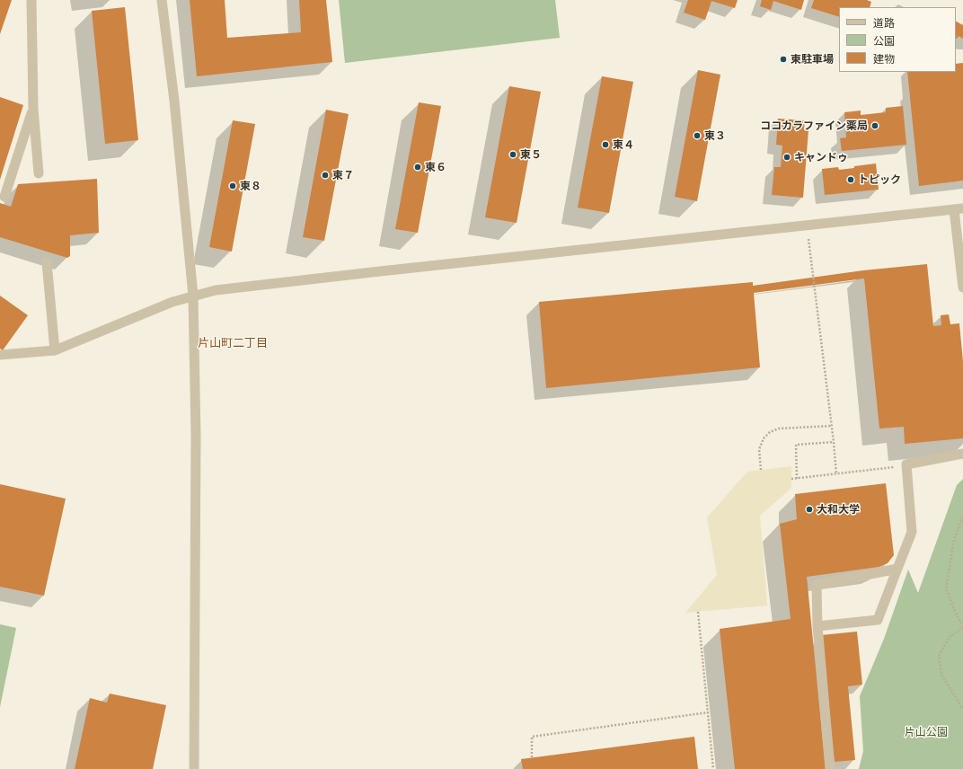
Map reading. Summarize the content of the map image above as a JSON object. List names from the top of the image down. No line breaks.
{"districts":["片山町二丁目"],"parks":["片山公園"],"places":["東駐車場","ココカラファイン薬局","東３","東４","東５","キャンドゥ","東６","東７","トピック","東８","大和大学"],"legend":["道路","公園","建物"]}
